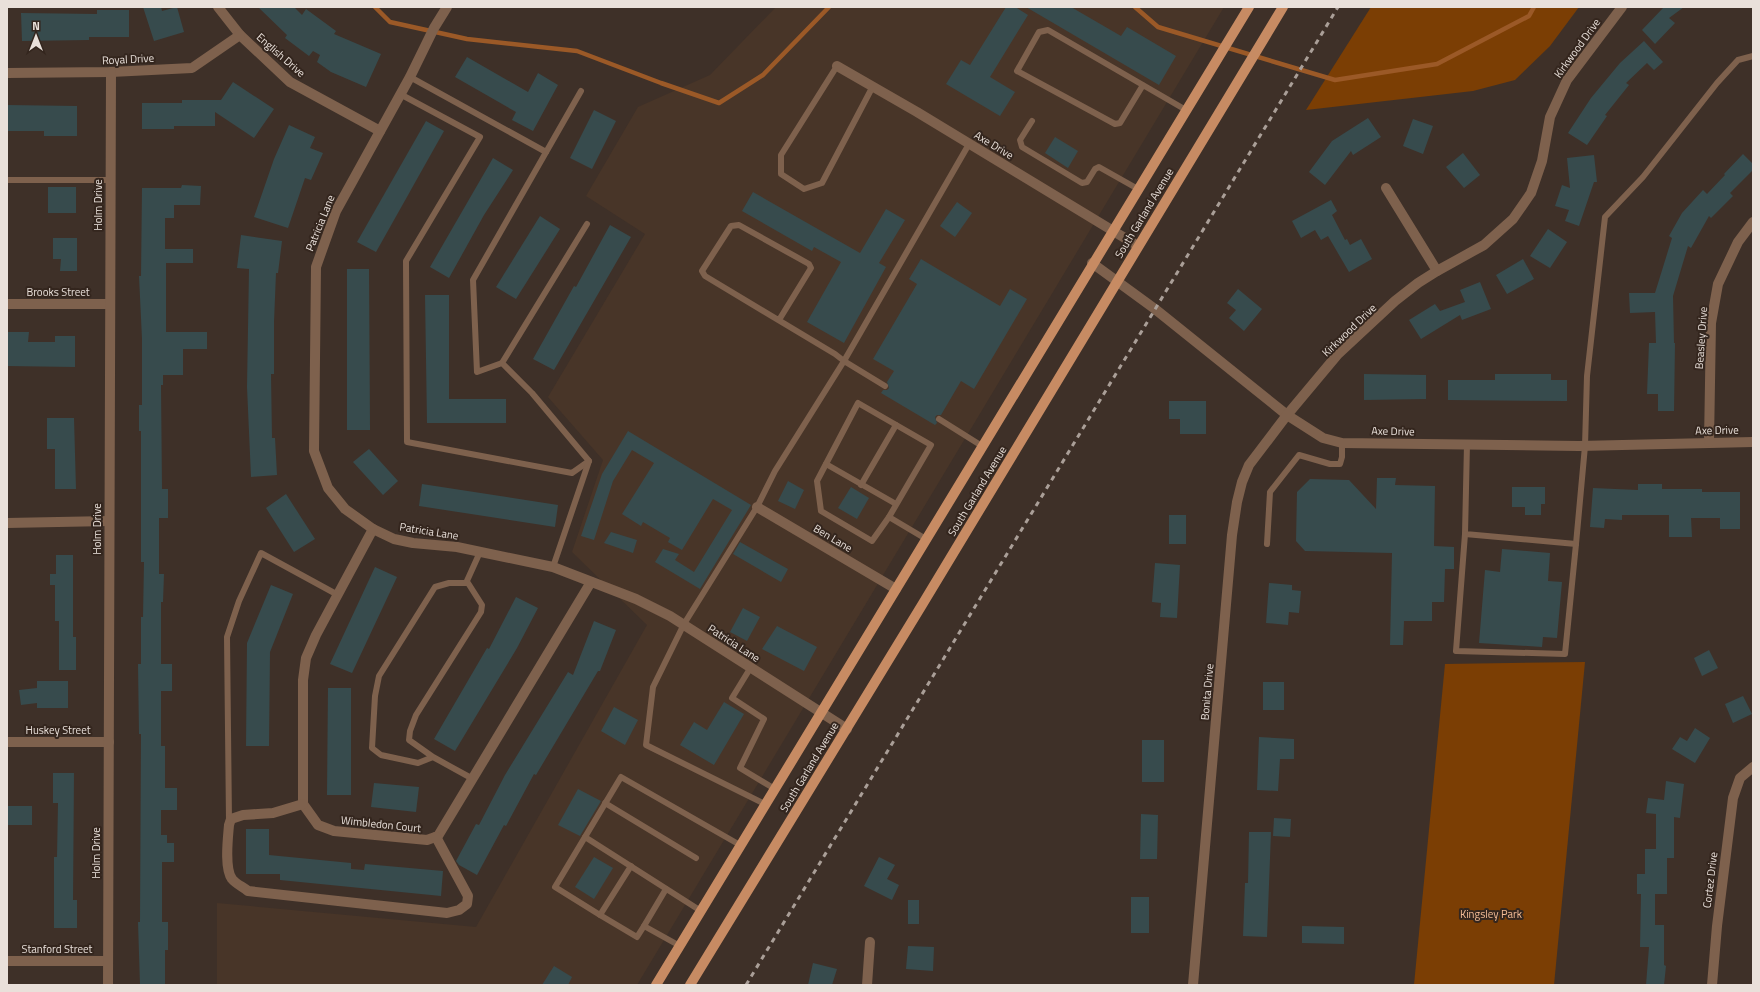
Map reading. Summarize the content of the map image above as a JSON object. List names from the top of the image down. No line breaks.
{"streets":{"main road":["South Garland Avenue"],"street":["Kirkwood Drive","English Drive","Royal Drive","Axe Drive","Holm Drive","Patricia Lane","Brooks Street","Beasley Drive","Ben Lane","Bonita Drive","Huskey Street","Wimbledon Court","Cortez Drive","Stanford Street"]},"crossings":[["Kirkwood Drive","Axe Drive"],["Kirkwood Drive","Bonita Drive"],["English Drive","Royal Drive"],["English Drive","Patricia Lane"],["Royal Drive","Holm Drive"],["Axe Drive","South Garland Avenue"],["Axe Drive","Beasley Drive"],["Axe Drive","Bonita Drive"],["Holm Drive","Brooks Street"],["Holm Drive","Huskey Street"],["Holm Drive","Stanford Street"],["South Garland Avenue","Patricia Lane"],["South Garland Avenue","Ben Lane"],["Patricia Lane","Wimbledon Court"]],"parks":["Kingsley Park"],"north":"top"}
